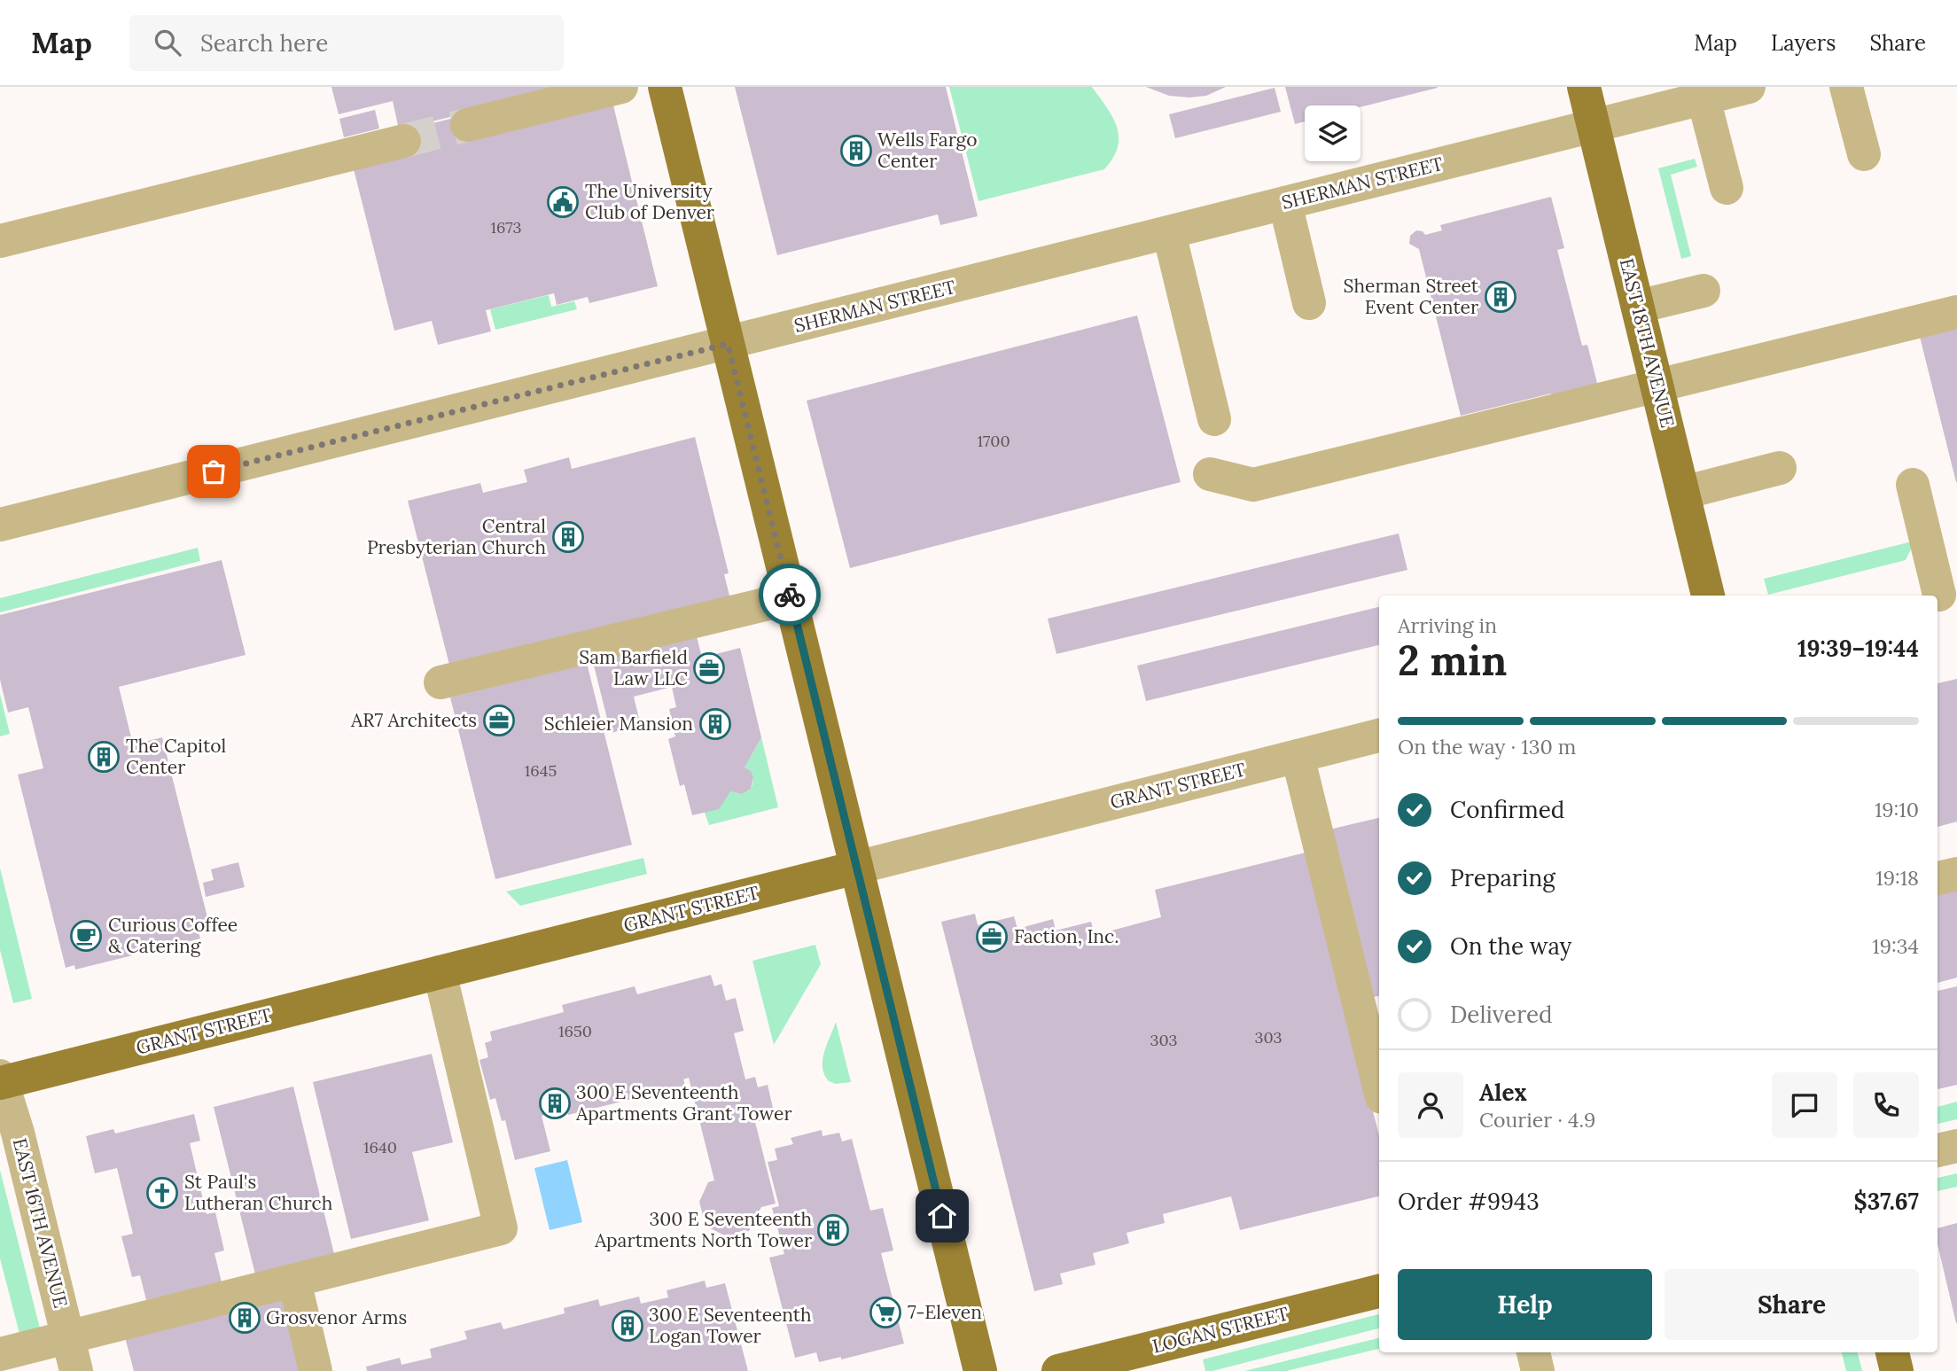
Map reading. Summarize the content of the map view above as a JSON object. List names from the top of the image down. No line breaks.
{"streets":{"main road":["EAST 18TH AVENUE","GRANT STREET","LOGAN STREET"],"street":["SHERMAN STREET","EAST 16TH AVENUE"]},"crossings":[["SHERMAN STREET","EAST 18TH AVENUE"],["GRANT STREET","EAST 16TH AVENUE"]],"places":{"building":["Wells Fargo Center","Sherman Street Event Center","Central Presbyterian Church","Schleier Mansion","The Capitol Center","300 E Seventeenth Apartments Grant Tower","300 E Seventeenth Apartments North Tower","Grosvenor Arms","300 E Seventeenth Logan Tower"],"public building":["The University Club of Denver"],"office":["Sam Barfield Law LLC","AR7 Architects","Faction, Inc."],"cafe":["Curious Coffee & Catering"],"church":["St Paul's Lutheran Church"],"supermarket":["7-Eleven"]},"house_numbers":["1673","1700","1645","1650","303","303","1640"],"page":{"header":"Map","search":"Search here","nav":["Map","Layers","Share"],"heading":["2 min","Arriving in","19:39–19:44"],"panel":["Alex","Courier · 4.9","Order #9943","$37.67"],"bar":"On the way · 130 m","list":[["Confirmed","19:10"],["Preparing","19:18"],["On the way","19:34"],"Delivered"],"buttons":["Help","Share"]}}
